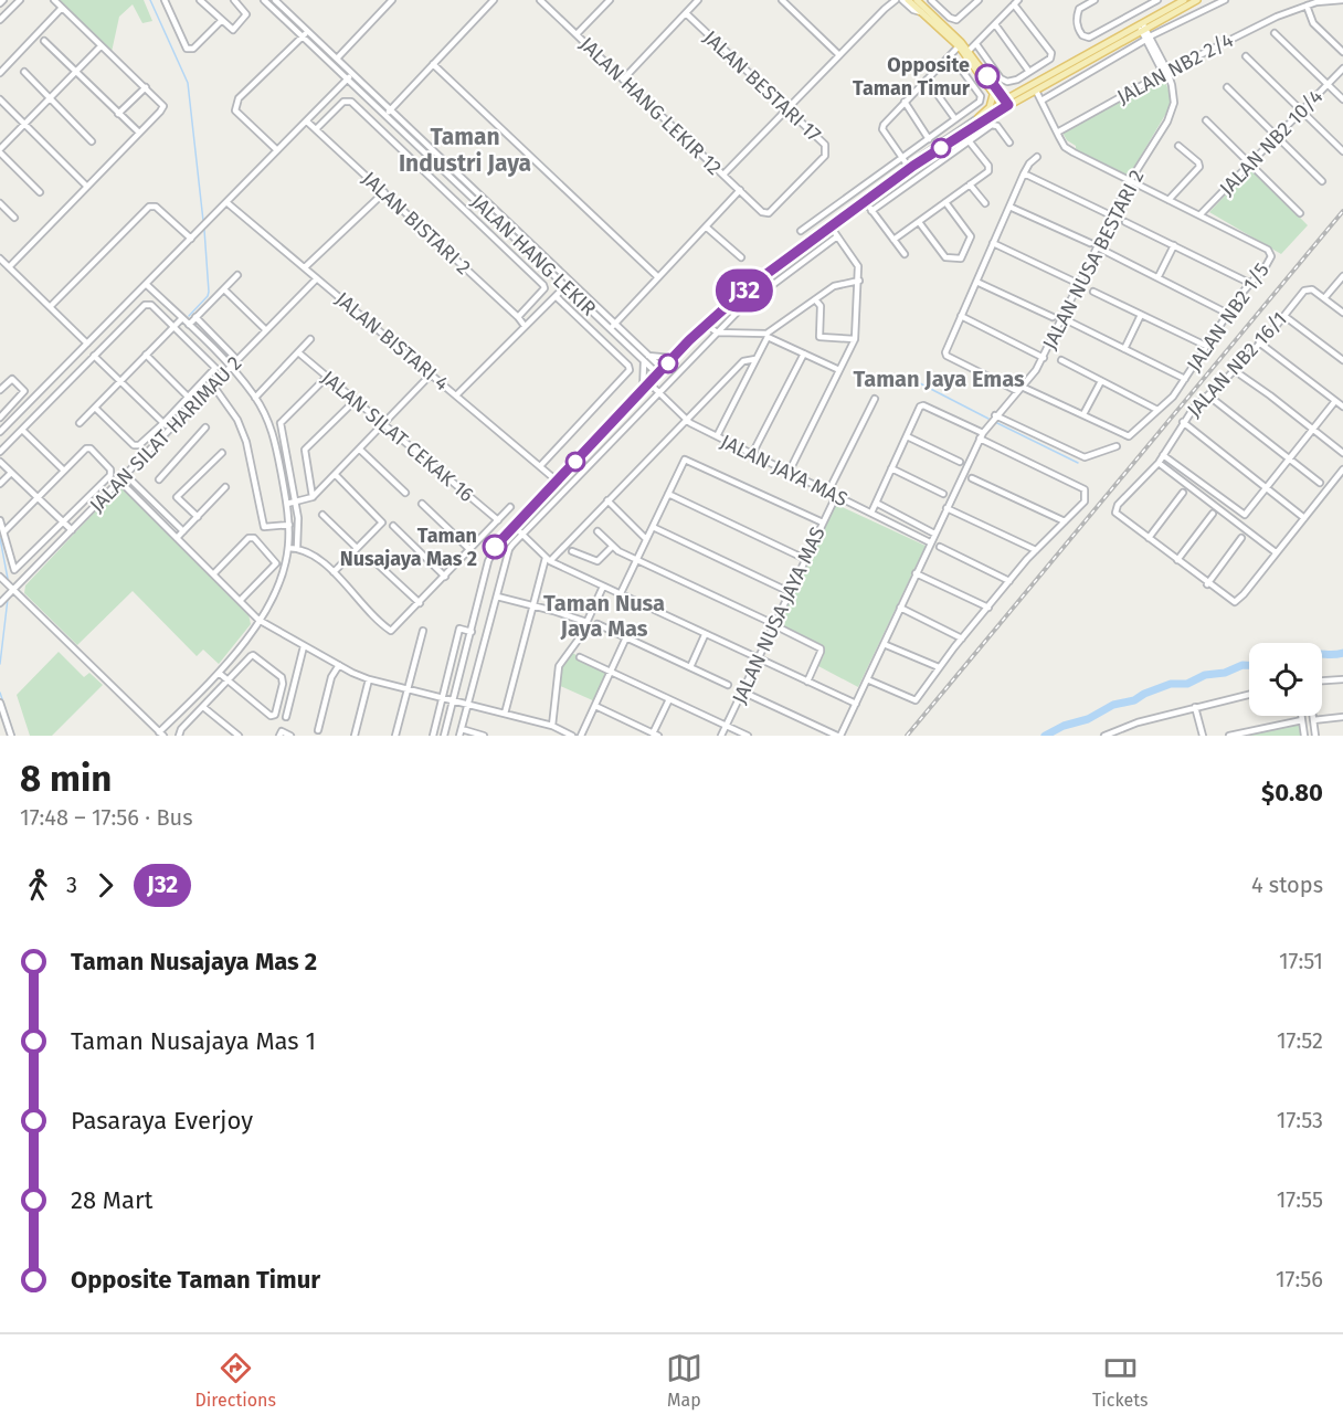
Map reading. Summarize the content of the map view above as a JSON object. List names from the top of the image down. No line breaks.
{"streets":{"street":["JALAN NB2 2/4","JALAN BESTARI 17","JALAN HANG LEKIR 12","JALAN NB2 10/4","JALAN BISTARI 2","JALAN HANG LEKIR","JALAN NUSA BESTARI 2","JALAN NB2 1/5","JALAN BISTARI 4","JALAN NB2 16/1","JALAN SILAT HARIMAU 2","JALAN SILAT CEKAK 16","JALAN JAYA MAS","JALAN NUSA JAYA MAS"]},"crossings":[["JALAN NB2 2/4","JALAN NUSA BESTARI 2"],["JALAN NB2 2/4","JALAN NB2 1/5"],["JALAN BESTARI 17","JALAN HANG LEKIR 12"],["JALAN NB2 10/4","JALAN NB2 1/5"],["JALAN NUSA BESTARI 2","JALAN NB2 1/5"],["JALAN NUSA BESTARI 2","JALAN JAYA MAS"],["JALAN BISTARI 4","JALAN SILAT HARIMAU 2"],["JALAN JAYA MAS","JALAN NUSA JAYA MAS"]],"districts":["Taman Industri Jaya","Taman Jaya Emas","Taman Nusa Jaya Mas"],"places":["Opposite Taman Timur","Taman Nusajaya Mas 2"],"lines":["bus line J32"],"page":{"on_map":"J32","heading":["8 min","17:48 – 17:56 · Bus","$0.80"],"legs":["3","J32","4 stops"],"list":[{"name":"Taman Nusajaya Mas 2","value":"17:51"},{"name":"Taman Nusajaya Mas 1","value":"17:52"},{"name":"Pasaraya Everjoy","value":"17:53"},{"name":"28 Mart","value":"17:55"},{"name":"Opposite Taman Timur","value":"17:56"}],"tabs":["Directions","Map","Tickets"]}}
